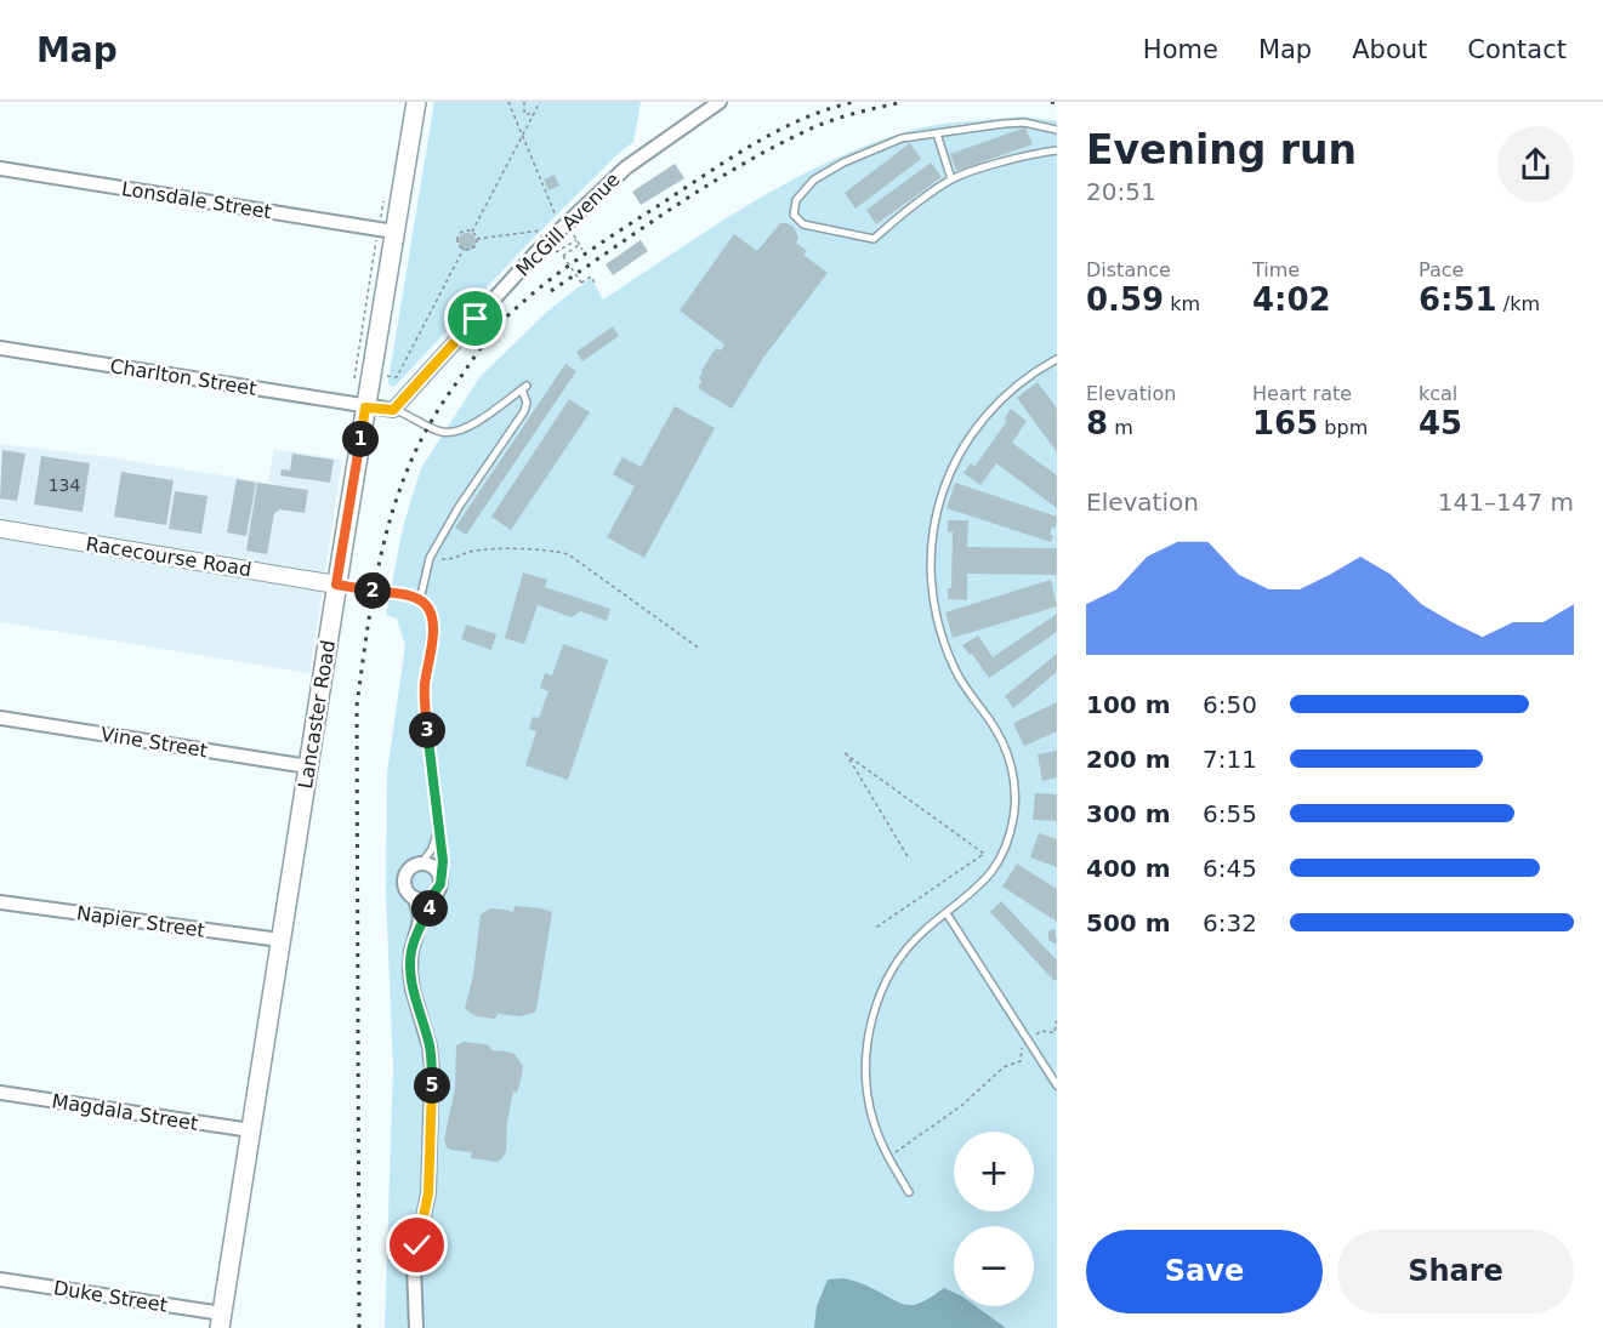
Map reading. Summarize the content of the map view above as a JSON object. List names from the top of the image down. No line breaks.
{"streets":{"main road":["Lancaster Road"],"street":["Lonsdale Street","McGill Avenue","Charlton Street","Racecourse Road","Vine Street","Napier Street","Magdala Street","Duke Street"]},"crossings":[["Lonsdale Street","Lancaster Road"],["Charlton Street","Lancaster Road"],["Racecourse Road","Lancaster Road"],["Lancaster Road","Vine Street"],["Lancaster Road","Napier Street"],["Lancaster Road","Magdala Street"],["Lancaster Road","Duke Street"]],"house_numbers":["134"],"page":{"header":"Map","nav":["Home","Map","About","Contact"],"heading":["Evening run","20:51"],"stats":[["Distance","0.59 km"],["Time","4:02"],["Pace","6:51 /km"],["Elevation","8 m"],["Heart rate","165 bpm"],["kcal","45"]],"pins":["1","2","3","4","5"],"chart":["Elevation","141–147 m"],"list":[{"name":"100 m","note":"6:50"},{"name":"200 m","note":"7:11"},{"name":"300 m","note":"6:55"},{"name":"400 m","note":"6:45"},{"name":"500 m","note":"6:32"}],"map_buttons":["+","−"],"buttons":["Save","Share"]}}
